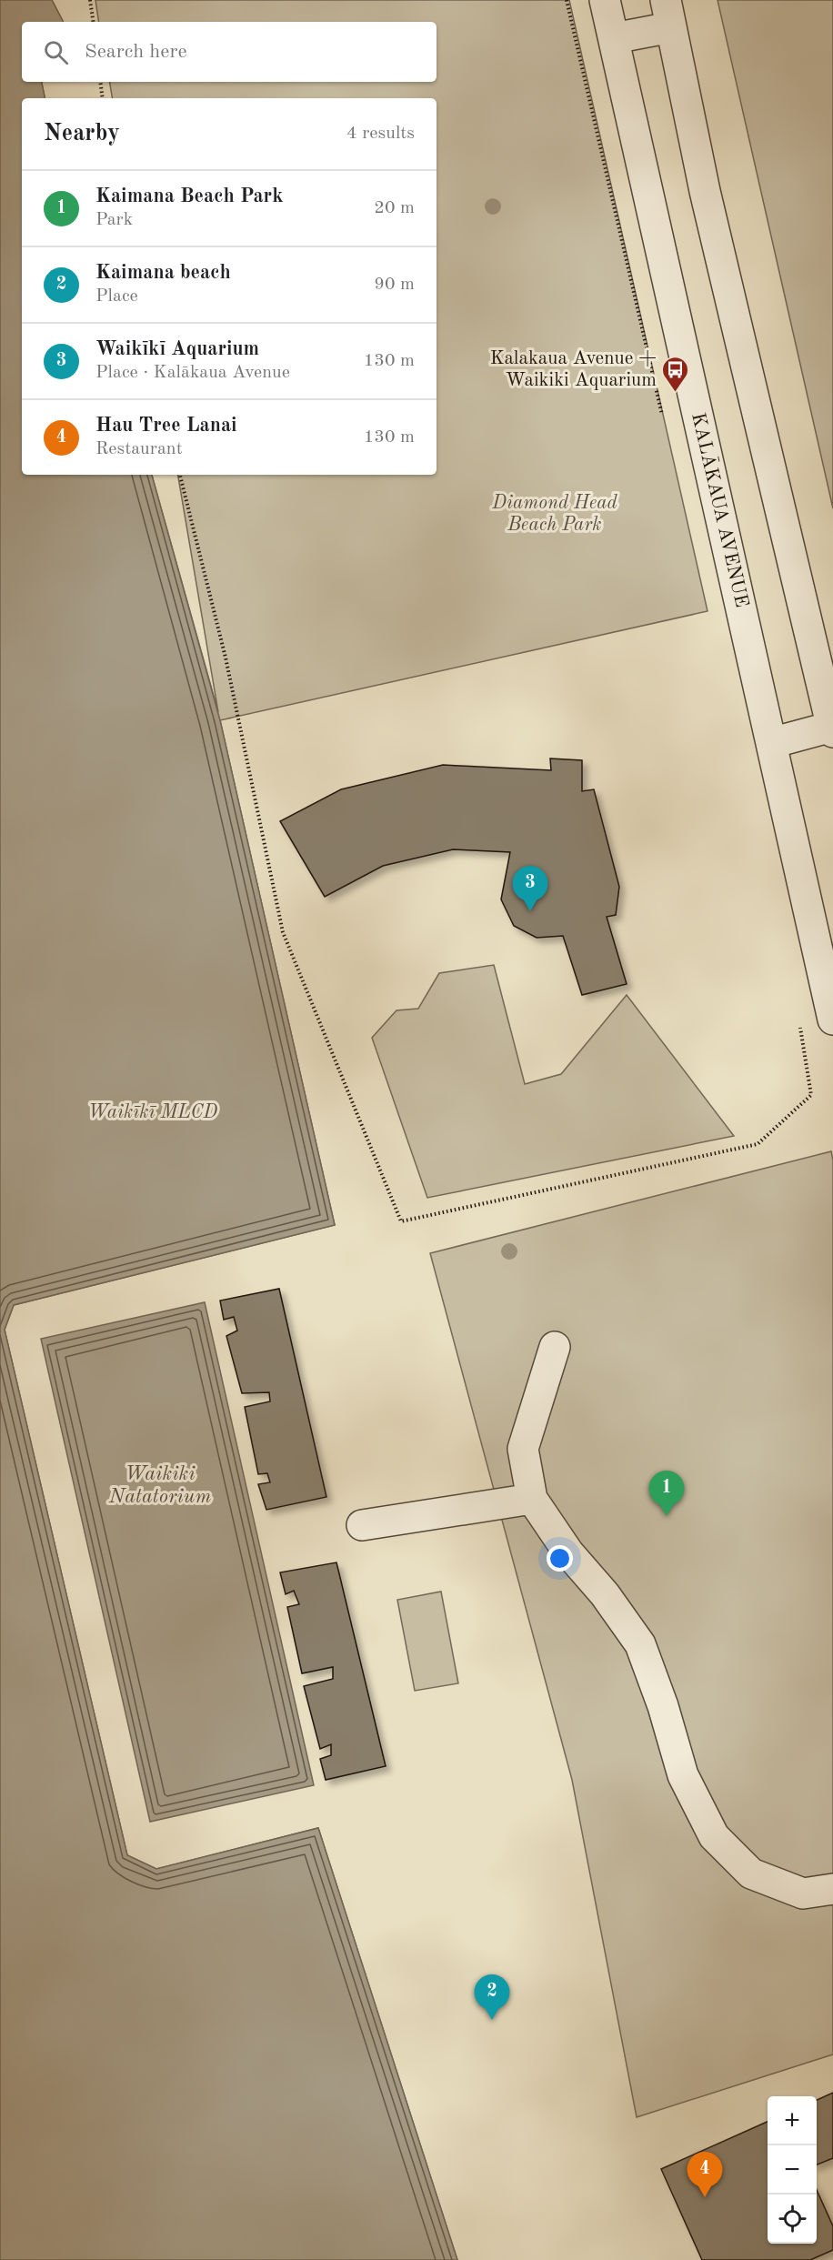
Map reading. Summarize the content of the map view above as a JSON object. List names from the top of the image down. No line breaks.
{"streets":{"street":["KALĀKAUA AVENUE"]},"water":["Waikiki Natatorium"],"parks":["Diamond Head Beach Park","Waikīkī MLCD"],"places":{"bus stop":["Kalakaua Avenue + Waikiki Aquarium"]},"page":{"search":"Search here","heading":["Nearby","4 results"],"list":[{"mark":"1","name":"Kaimana Beach Park","note":"Park","value":"20 m"},{"mark":"2","name":"Kaimana beach","note":"Place","value":"90 m"},{"mark":"3","name":"Waikīkī Aquarium","note":"Place · Kalākaua Avenue","value":"130 m"},{"mark":"4","name":"Hau Tree Lanai","note":"Restaurant","value":"130 m"}],"pins":["3","1","2","4"],"map_buttons":["+","−"]}}
